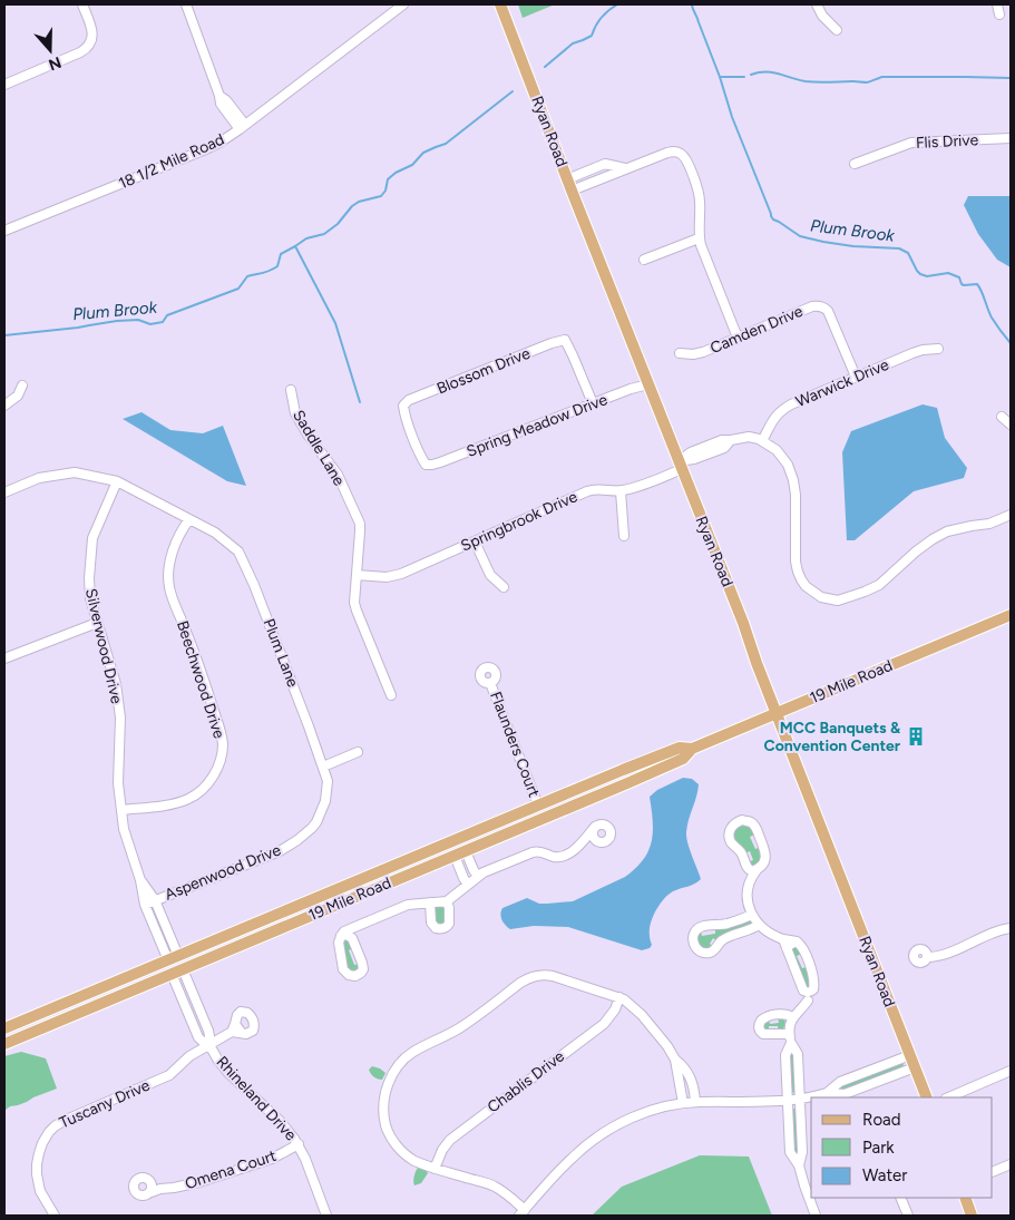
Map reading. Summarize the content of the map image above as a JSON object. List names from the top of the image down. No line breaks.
{"streets":{"main road":["Ryan Road","19 Mile Road"],"street":["Flis Drive","18 1/2 Mile Road","Camden Drive","Blossom Drive","Warwick Drive","Spring Meadow Drive","Saddle Lane","Springbrook Drive","Silverwood Drive","Plum Lane","Beechwood Drive","Flaunders Court","Aspenwood Drive","Chablis Drive","Rhineland Drive","Tuscany Drive","Omena Court"]},"crossings":[["Ryan Road","Spring Meadow Drive"],["Ryan Road","Springbrook Drive"],["Ryan Road","19 Mile Road"],["Camden Drive","Warwick Drive"],["Blossom Drive","Spring Meadow Drive"],["Warwick Drive","Springbrook Drive"],["Saddle Lane","Springbrook Drive"],["Silverwood Drive","Plum Lane"],["Silverwood Drive","Beechwood Drive"],["Silverwood Drive","19 Mile Road"],["Silverwood Drive","Aspenwood Drive"],["Plum Lane","Beechwood Drive"],["Plum Lane","Aspenwood Drive"],["19 Mile Road","Flaunders Court"],["19 Mile Road","Rhineland Drive"],["Rhineland Drive","Tuscany Drive"],["Rhineland Drive","Omena Court"]],"water":["Plum Brook"],"places":{"building":["MCC Banquets & Convention Center"]},"legend":["Road","Park","Water"],"north":"bottom"}
